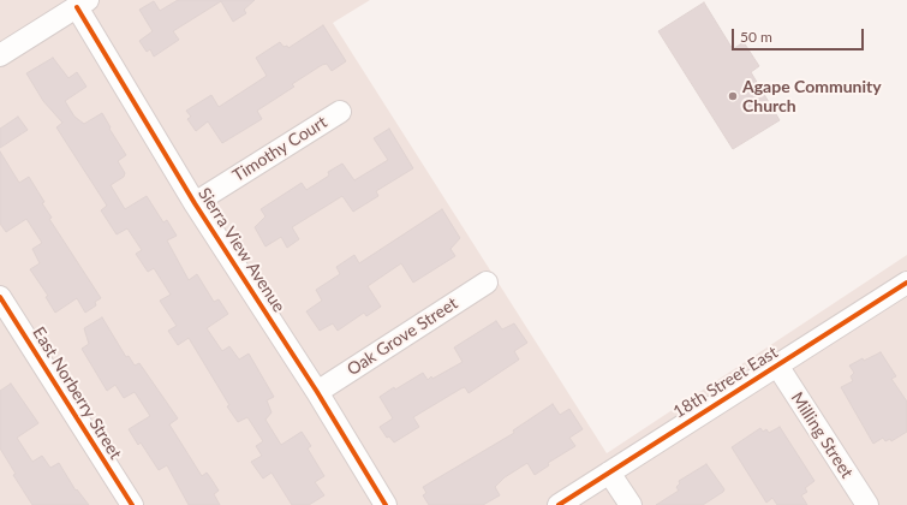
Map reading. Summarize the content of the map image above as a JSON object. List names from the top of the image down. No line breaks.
{"streets":{"street":["Timothy Court","Sierra View Avenue","Oak Grove Street","18th Street East","East Norberry Street","Milling Street"]},"crossings":[["Timothy Court","Sierra View Avenue"],["Sierra View Avenue","Oak Grove Street"],["18th Street East","Milling Street"]],"places":["Agape Community Church"],"scale_bar":"50 m"}
